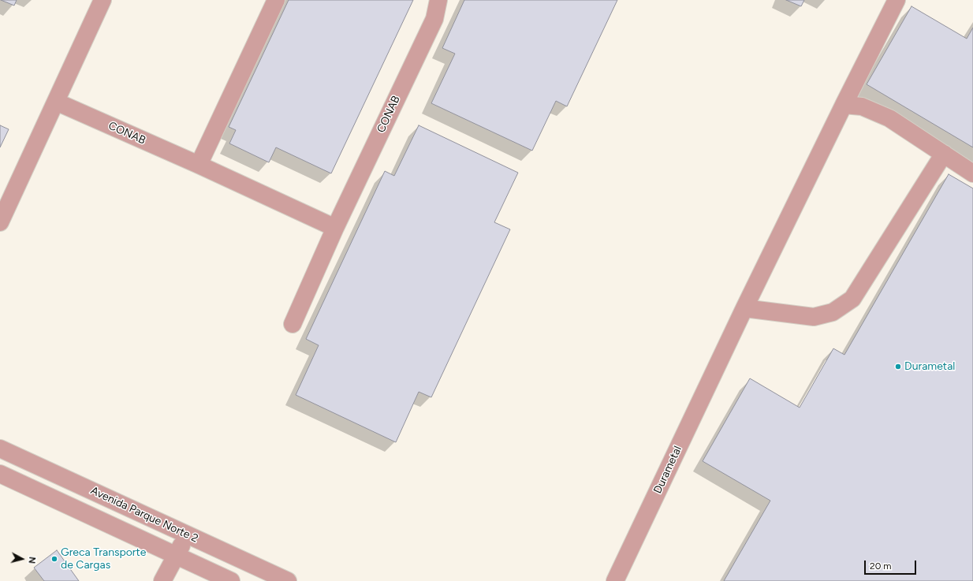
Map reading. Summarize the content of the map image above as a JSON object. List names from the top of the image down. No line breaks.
{"streets":{"street":["CONAB","Durametal","Avenida Parque Norte 2"]},"places":["Durametal","Greca Transporte de Cargas"],"scale_bar":"20 m","north":"right"}
